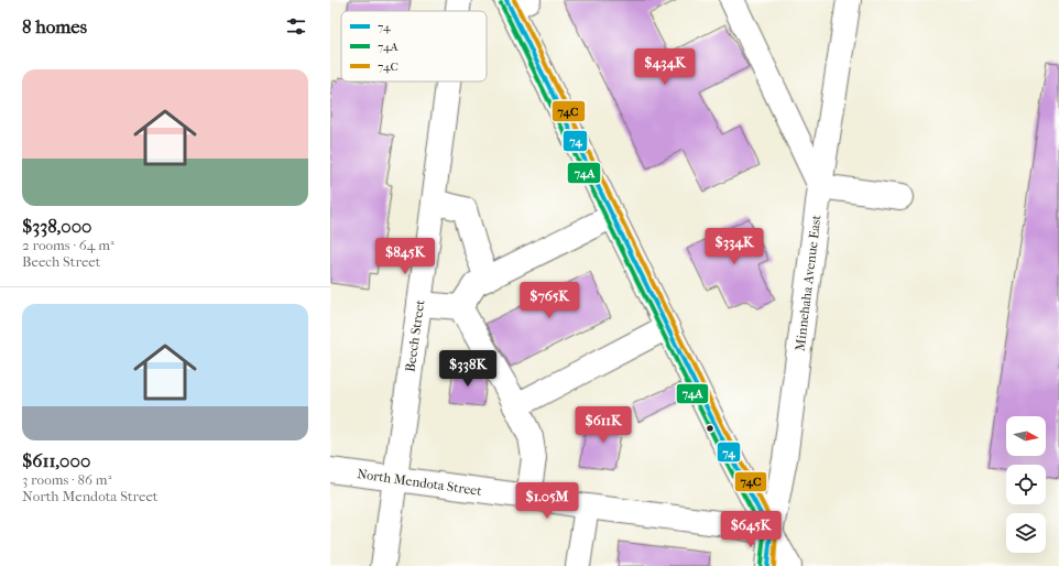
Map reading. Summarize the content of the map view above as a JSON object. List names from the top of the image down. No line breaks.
{"streets":{"street":["Minnehaha Avenue East","Beech Street","North Mendota Street"]},"crossings":[["Minnehaha Avenue East","North Mendota Street"],["Beech Street","North Mendota Street"]],"lines":["transit line 74","transit line 74C","transit line 74A"],"legend":["74","74A","74C"],"north":"right","page":{"heading":"8 homes","price":["$434K","$334K","$845K","$765K","$338K","$611K","$1.05M","$645K"],"list":[{"name":"$338,000","note":"2 rooms · 64 m² · Beech Street"},{"name":"$611,000","note":"3 rooms · 86 m² · North Mendota Street"}]}}
